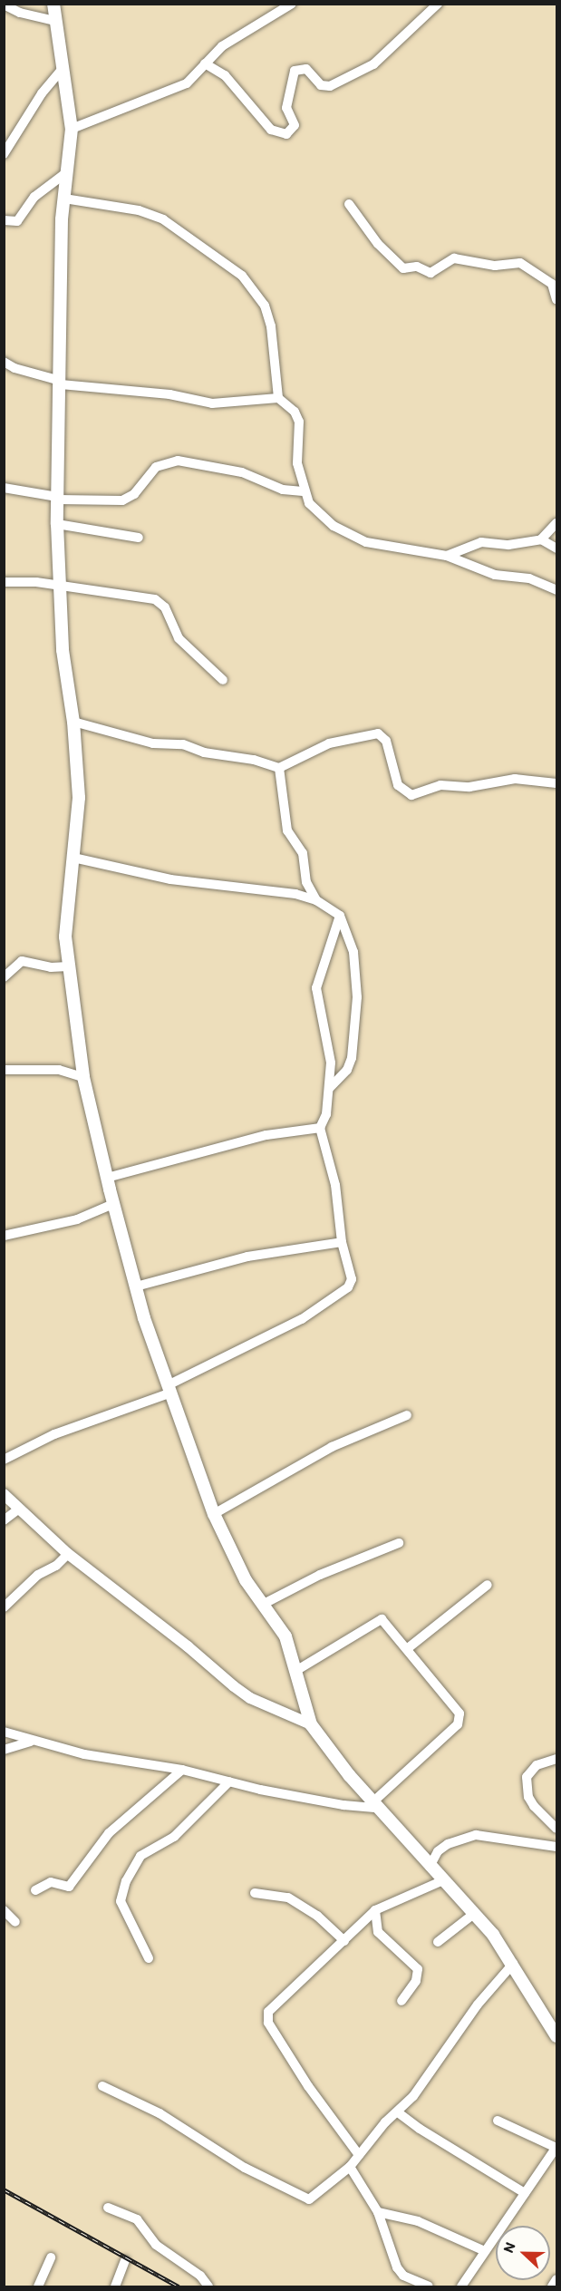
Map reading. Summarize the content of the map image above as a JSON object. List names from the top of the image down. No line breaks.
{"north":"left"}
